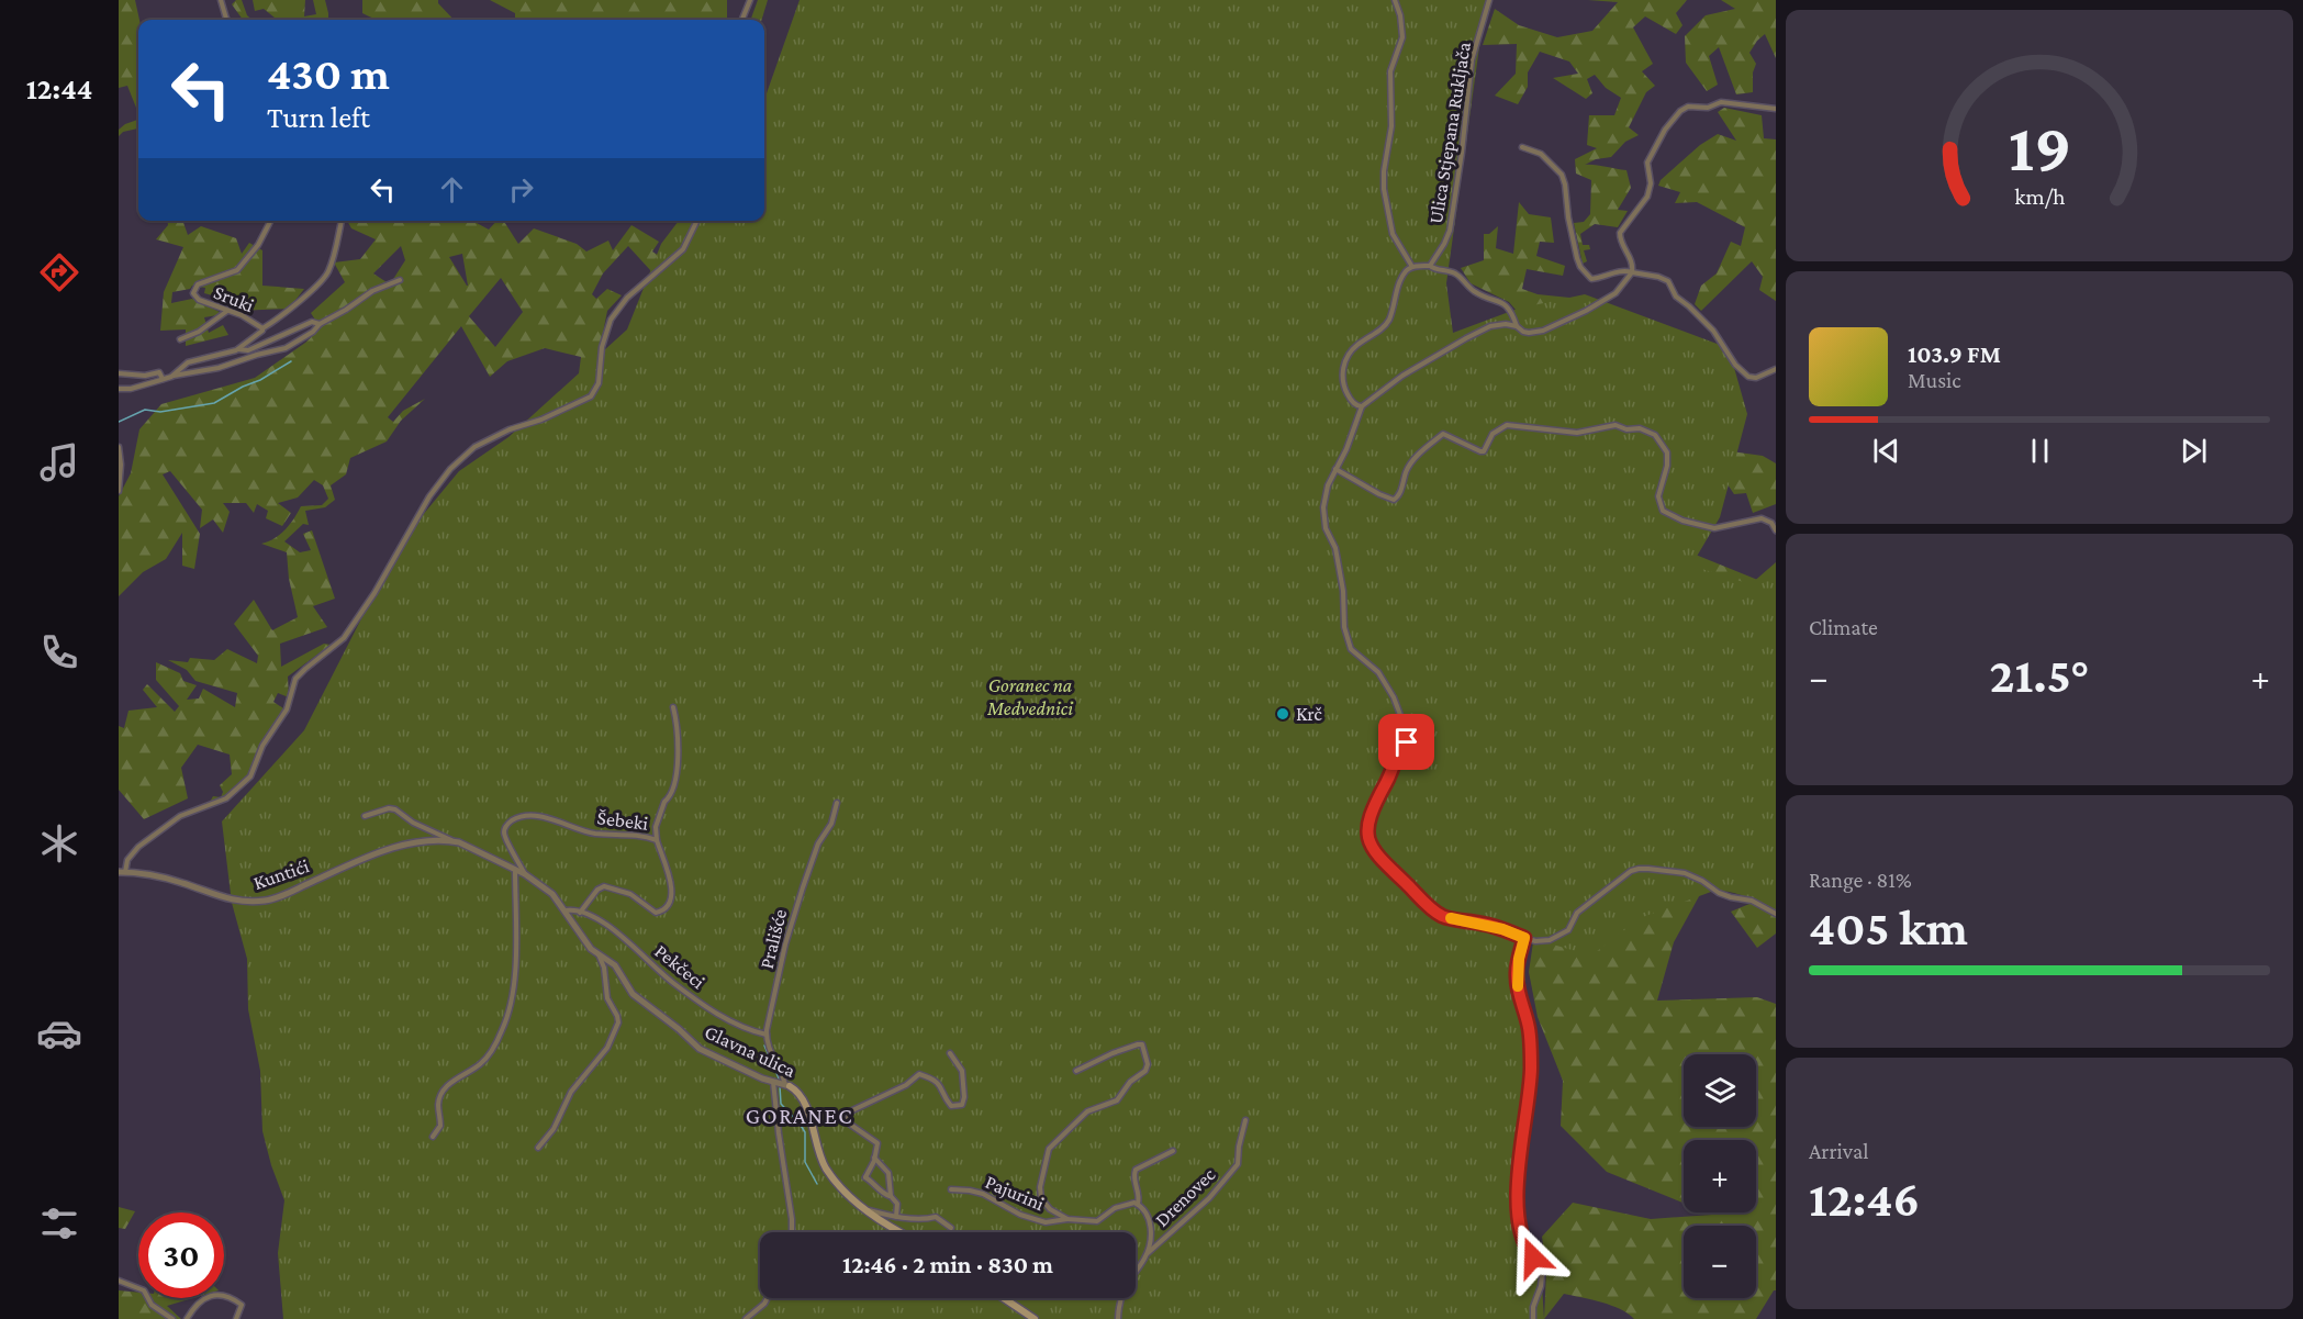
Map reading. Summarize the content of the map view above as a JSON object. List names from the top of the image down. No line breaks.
{"streets":{"main road":["Glavna ulica"],"street":["Ulica Stjepana Rukljača","Sruki","Šebeki","Kuntići","Prališće","Pekčeci","Pajurini","Drenovec"]},"crossings":[["Šebeki","Kuntići"],["Šebeki","Pekčeci"],["Šebeki","Glavna ulica"],["Kuntići","Glavna ulica"],["Prališće","Pekčeci"],["Pekčeci","Glavna ulica"]],"districts":["GORANEC"],"parks":["Goranec na Medvednici"],"places":["Krč"],"page":{"tabs":"12:44","turn":["430 m","Turn left"],"song":["103.9 FM","Music"],"tile":["Climate",["Range · 81%","405 km"],["Arrival","12:46"]],"heat":["−","21.5°","+"],"map_buttons":["+","−"],"limit":"30","trip":"12:46 · 2 min · 830 m","gauge":["19","km/h"]}}
